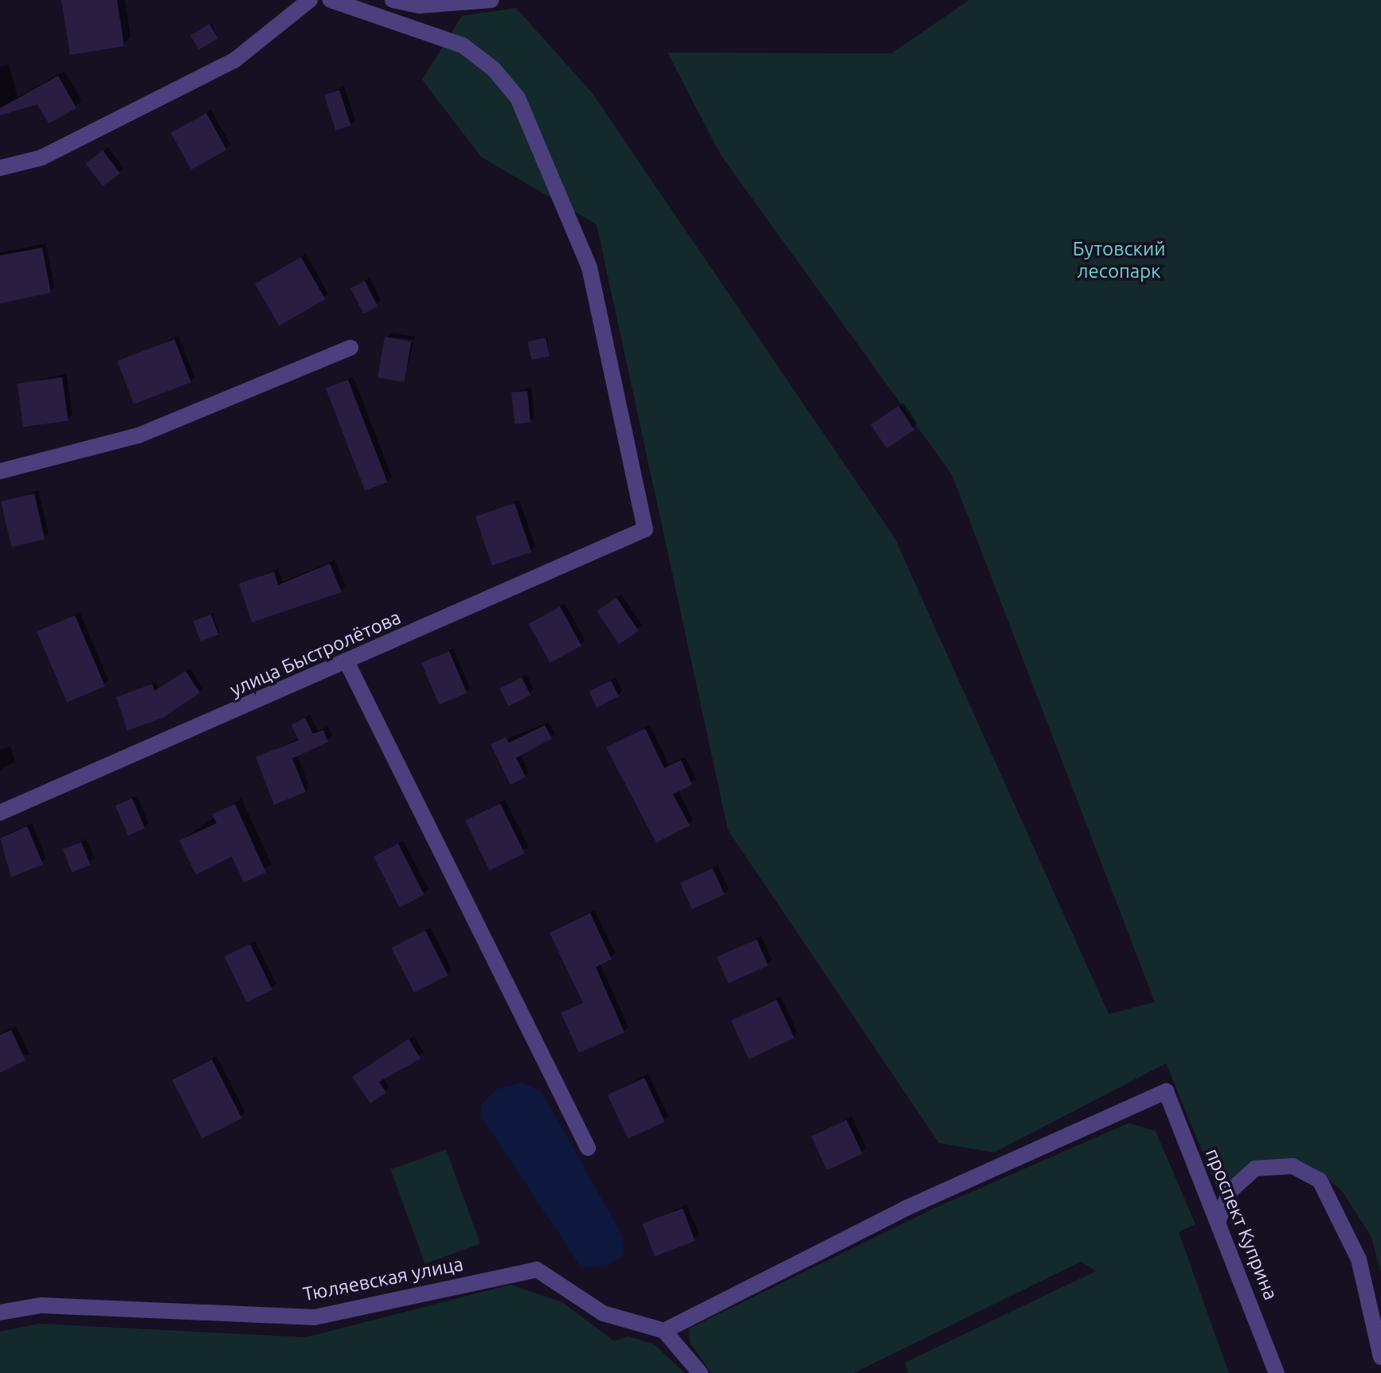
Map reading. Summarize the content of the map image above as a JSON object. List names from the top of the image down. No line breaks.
{"streets":{"street":["улица Быстролётова","проспект Куприна","Тюляевская улица"]},"crossings":[["проспект Куприна","Тюляевская улица"]],"parks":["Бутовский лесопарк"]}
